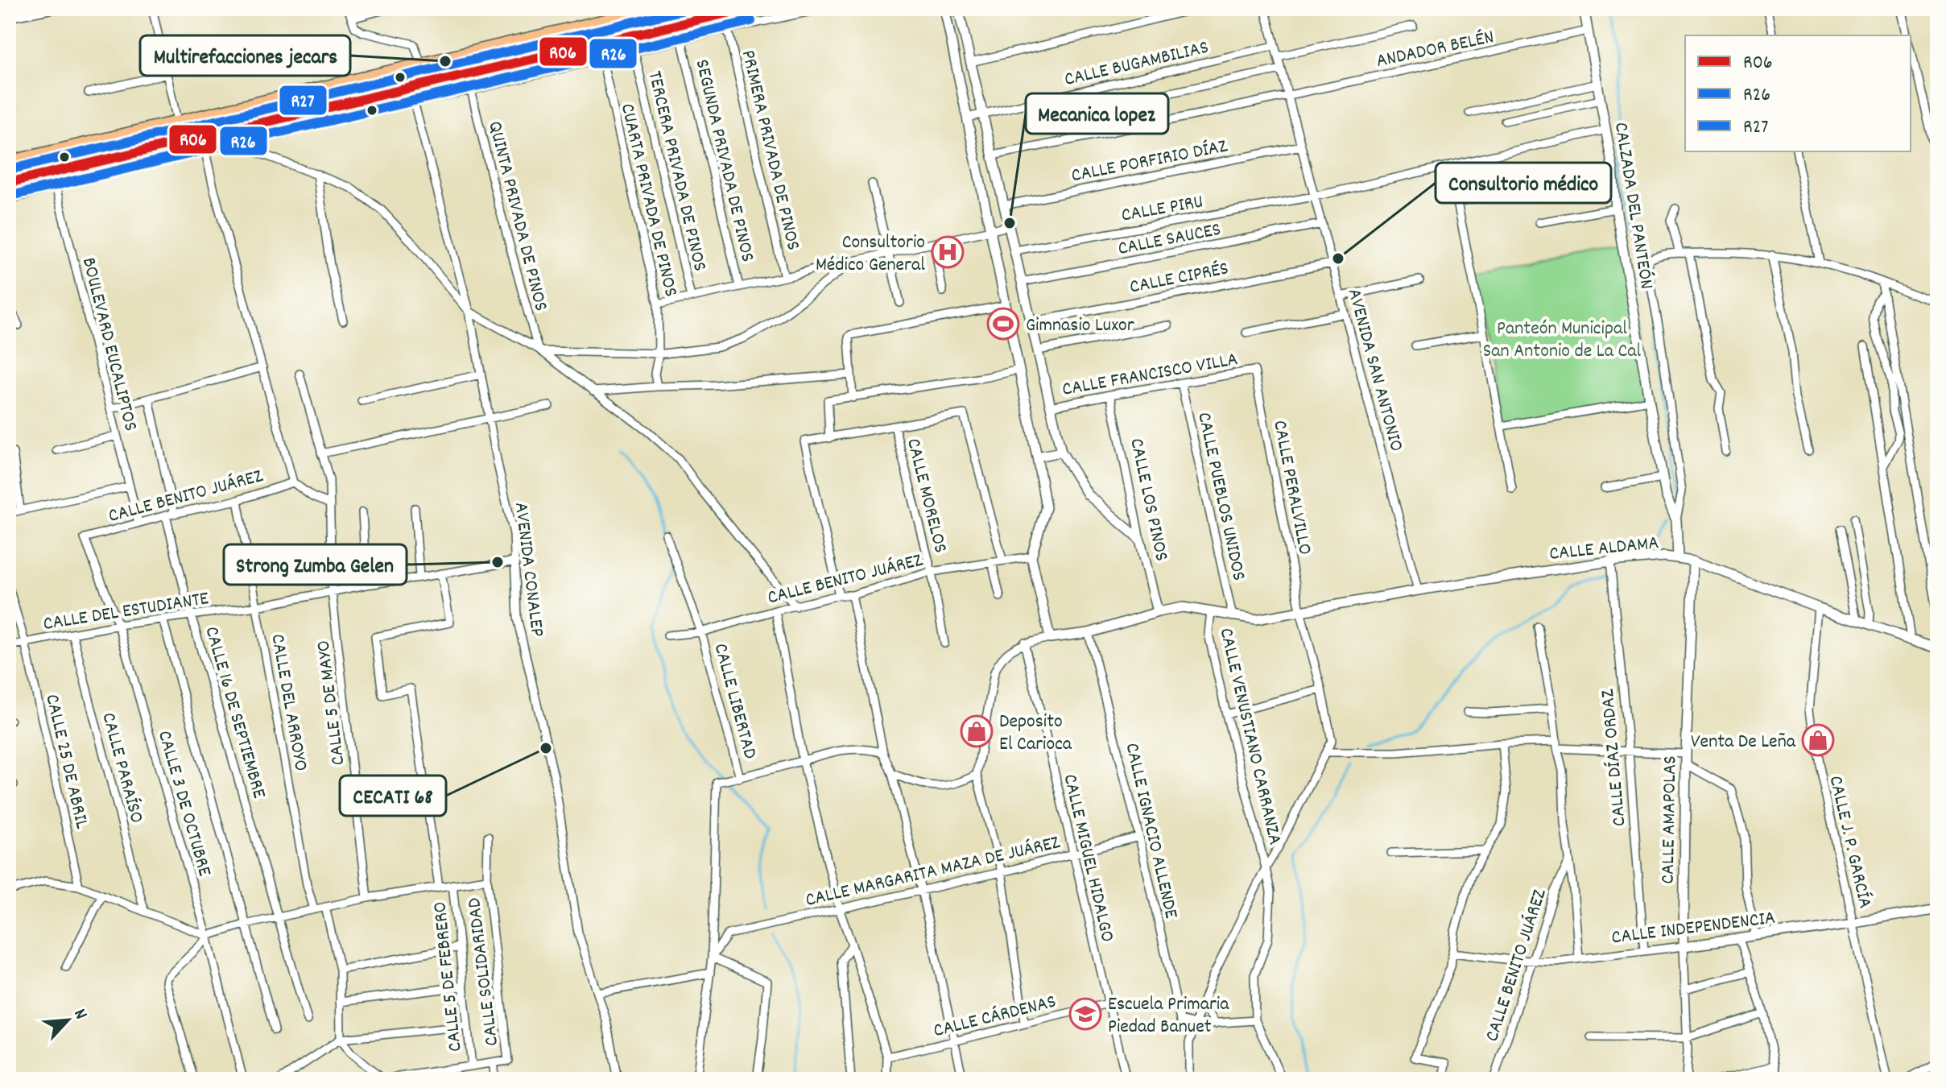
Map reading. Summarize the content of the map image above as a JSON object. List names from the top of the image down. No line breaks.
{"streets":{"street":["ANDADOR BELÉN","CALLE BUGAMBILIAS","PRIMERA PRIVADA DE PINOS","CALLE PORFIRIO DÍAZ","SEGUNDA PRIVADA DE PINOS","TERCERA PRIVADA DE PINOS","CUARTA PRIVADA DE PINOS","CALZADA DEL PANTEÓN","CALLE PIRU","QUINTA PRIVADA DE PINOS","CALLE SAUCES","CALLE CIPRÉS","BOULEVARD EUCALIPTOS","AVENIDA SAN ANTONIO","CALLE FRANCISCO VILLA","CALLE PERALVILLO","CALLE BENITO JUÁREZ","CALLE MORELOS","CALLE PUEBLOS UNIDOS","CALLE LOS PINOS","CALLE ALDAMA","AVENIDA CONALEP","CALLE DEL ESTUDIANTE","CALLE LIBERTAD","CALLE DEL ARROYO","CALLE 5 DE MAYO","CALLE 16 DE SEPTIEMBRE","CALLE VENUSTIANO CARRANZA","CALLE DÍAZ ORDAZ","CALLE 25 DE ABRIL","CALLE PARAÍSO","CALLE 3 DE OCTUBRE","CALLE AMAPOLAS","CALLE IGNACIO ALLENDE","CALLE J. P. GARCÍA","CALLE MIGUEL HIDALGO","CALLE MARGARITA MAZA DE JUÁREZ","CALLE INDEPENDENCIA","CALLE SOLIDARIDAD","CALLE 5 DE FEBRERO","CALLE CÁRDENAS"]},"crossings":[["ANDADOR BELÉN","CALZADA DEL PANTEÓN"],["ANDADOR BELÉN","AVENIDA SAN ANTONIO"],["CALLE BUGAMBILIAS","AVENIDA SAN ANTONIO"],["CALLE PORFIRIO DÍAZ","AVENIDA SAN ANTONIO"],["CALZADA DEL PANTEÓN","CALLE PIRU"],["CALZADA DEL PANTEÓN","CALLE ALDAMA"],["CALLE PIRU","AVENIDA SAN ANTONIO"],["CALLE SAUCES","AVENIDA SAN ANTONIO"],["CALLE CIPRÉS","AVENIDA SAN ANTONIO"],["BOULEVARD EUCALIPTOS","CALLE BENITO JUÁREZ"],["AVENIDA SAN ANTONIO","CALLE ALDAMA"],["CALLE FRANCISCO VILLA","CALLE PERALVILLO"],["CALLE FRANCISCO VILLA","CALLE PUEBLOS UNIDOS"],["CALLE FRANCISCO VILLA","CALLE LOS PINOS"],["CALLE PERALVILLO","CALLE ALDAMA"],["CALLE BENITO JUÁREZ","CALLE MORELOS"],["CALLE BENITO JUÁREZ","CALLE LIBERTAD"],["CALLE BENITO JUÁREZ","CALLE DEL ARROYO"],["CALLE BENITO JUÁREZ","CALLE 16 DE SEPTIEMBRE"],["CALLE BENITO JUÁREZ","CALLE 3 DE OCTUBRE"],["CALLE BENITO JUÁREZ","CALLE INDEPENDENCIA"],["CALLE PUEBLOS UNIDOS","CALLE ALDAMA"],["CALLE LOS PINOS","CALLE ALDAMA"],["CALLE ALDAMA","CALLE VENUSTIANO CARRANZA"],["CALLE ALDAMA","CALLE DÍAZ ORDAZ"],["CALLE ALDAMA","CALLE AMAPOLAS"],["CALLE ALDAMA","CALLE IGNACIO ALLENDE"],["CALLE ALDAMA","CALLE J. P. GARCÍA"],["AVENIDA CONALEP","CALLE DEL ESTUDIANTE"],["CALLE DEL ESTUDIANTE","CALLE DEL ARROYO"],["CALLE DEL ESTUDIANTE","CALLE 5 DE MAYO"],["CALLE DEL ESTUDIANTE","CALLE 16 DE SEPTIEMBRE"],["CALLE DEL ESTUDIANTE","CALLE 25 DE ABRIL"],["CALLE DEL ESTUDIANTE","CALLE PARAÍSO"],["CALLE DEL ESTUDIANTE","CALLE 3 DE OCTUBRE"],["CALLE VENUSTIANO CARRANZA","CALLE IGNACIO ALLENDE"],["CALLE DÍAZ ORDAZ","CALLE INDEPENDENCIA"],["CALLE AMAPOLAS","CALLE INDEPENDENCIA"],["CALLE IGNACIO ALLENDE","CALLE MARGARITA MAZA DE JUÁREZ"],["CALLE J. P. GARCÍA","CALLE INDEPENDENCIA"],["CALLE MIGUEL HIDALGO","CALLE MARGARITA MAZA DE JUÁREZ"],["CALLE MIGUEL HIDALGO","CALLE CÁRDENAS"]],"parks":["Panteón Municipal San Antonio de La Cal"],"places":{"other":["Multirefacciones jecars","Mecanica lopez","Consultorio médico","Strong Zumba Gelen","CECATI 68"],"hospital":["Consultorio Médico General"],"sports":["Gimnasio Luxor"],"shop":["Deposito El Carioca","Venta De Leña"],"school or university":["Escuela Primaria Piedad Banuet"]},"lines":["transit line R06","transit line R27","transit line R26"],"legend":["R06","R26","R27"],"north":"top right"}
